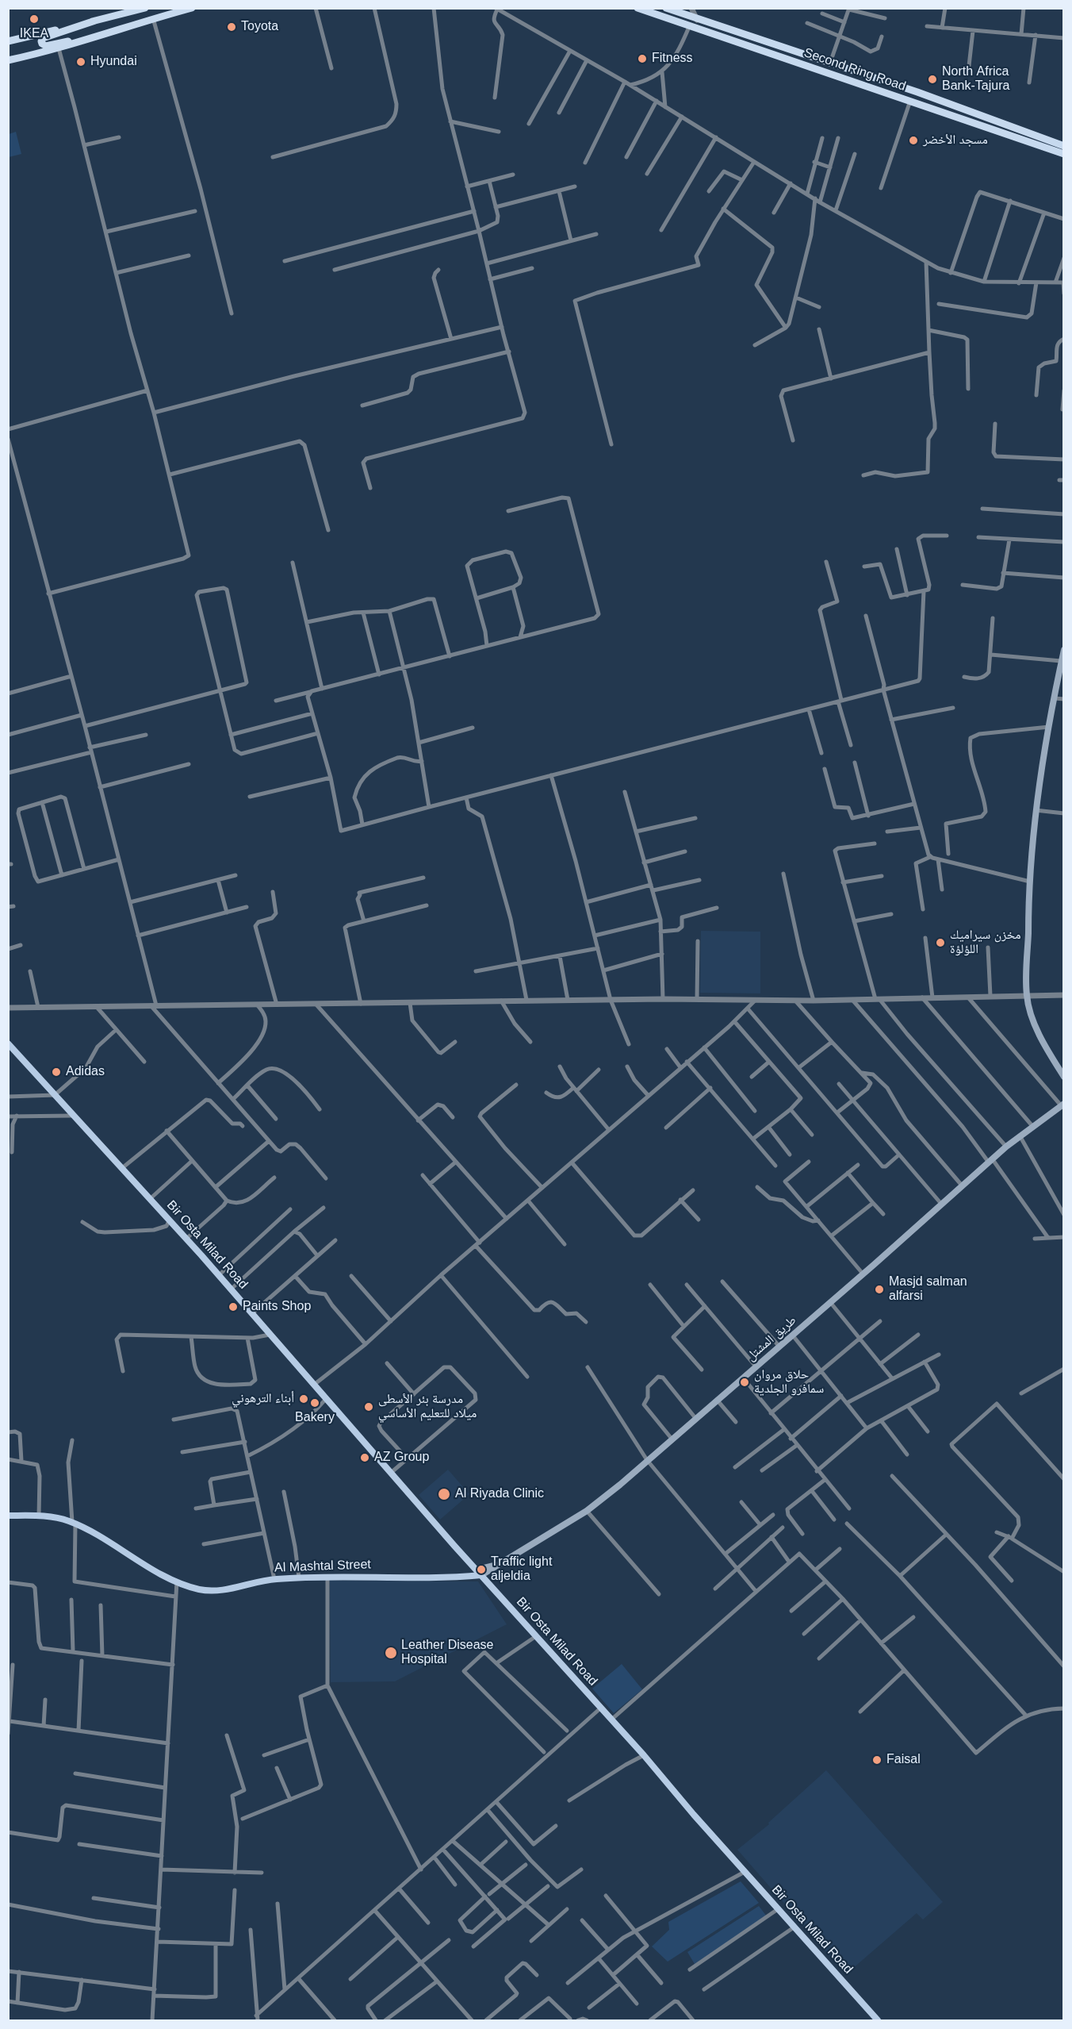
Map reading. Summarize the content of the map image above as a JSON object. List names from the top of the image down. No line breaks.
{"streets":{"highway":["Second Ring Road"],"main road":["Bir Osta Milad Road","طريق المشتل","Al Mashtal Street"]},"crossings":[["Bir Osta Milad Road","طريق المشتل"],["Bir Osta Milad Road","Al Mashtal Street"],["طريق المشتل","Al Mashtal Street"]],"places":["IKEA","Toyota","Fitness","Hyundai","North Africa Bank-Tajura","مسجد الأخضر","مخزن سيراميك اللؤلؤة","Adidas","Masjd salman alfarsi","Paints Shop","حلاق مروان سمافرو الجلدية","أبناء الترهوني","Bakery","مدرسة بئر الأسطى ميلاد للتعليم الأساسي","AZ Group","Al Riyada Clinic","Traffic light aljeldia","Leather Disease Hospital","Faisal"]}
